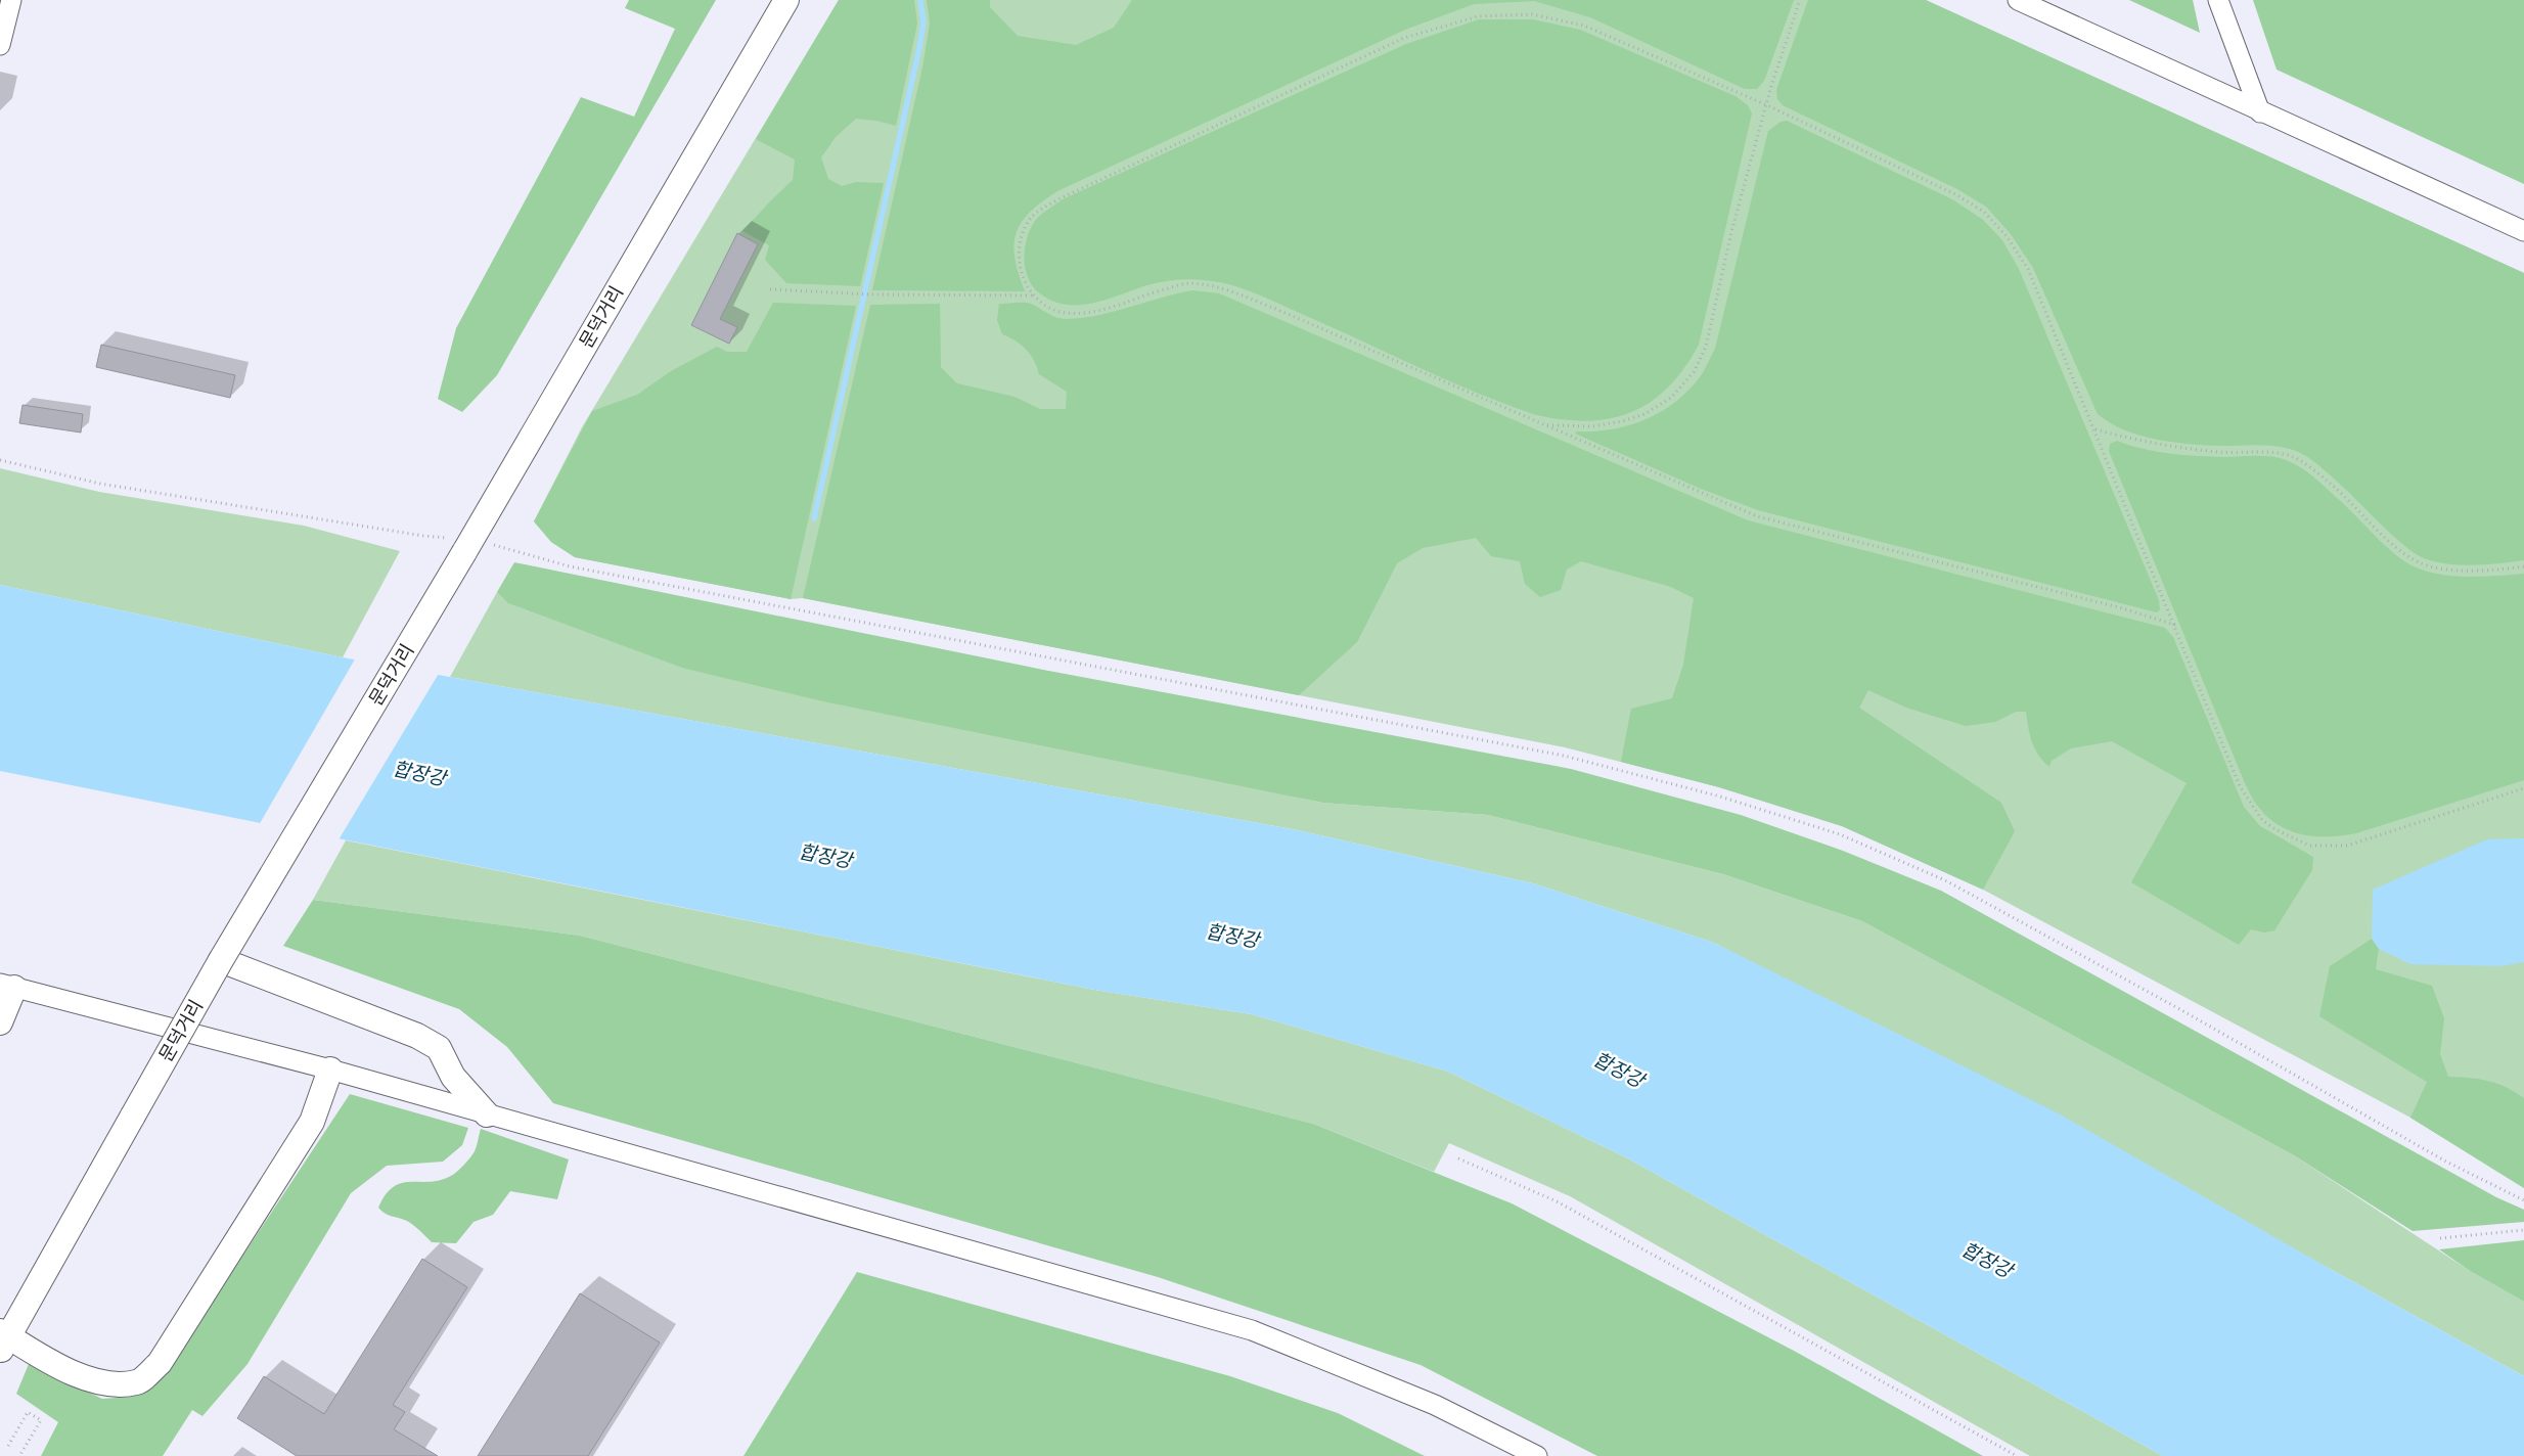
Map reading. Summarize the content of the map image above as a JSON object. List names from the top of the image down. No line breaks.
{"streets":{"main road":["문덕거리"]},"water":["합장강"]}
